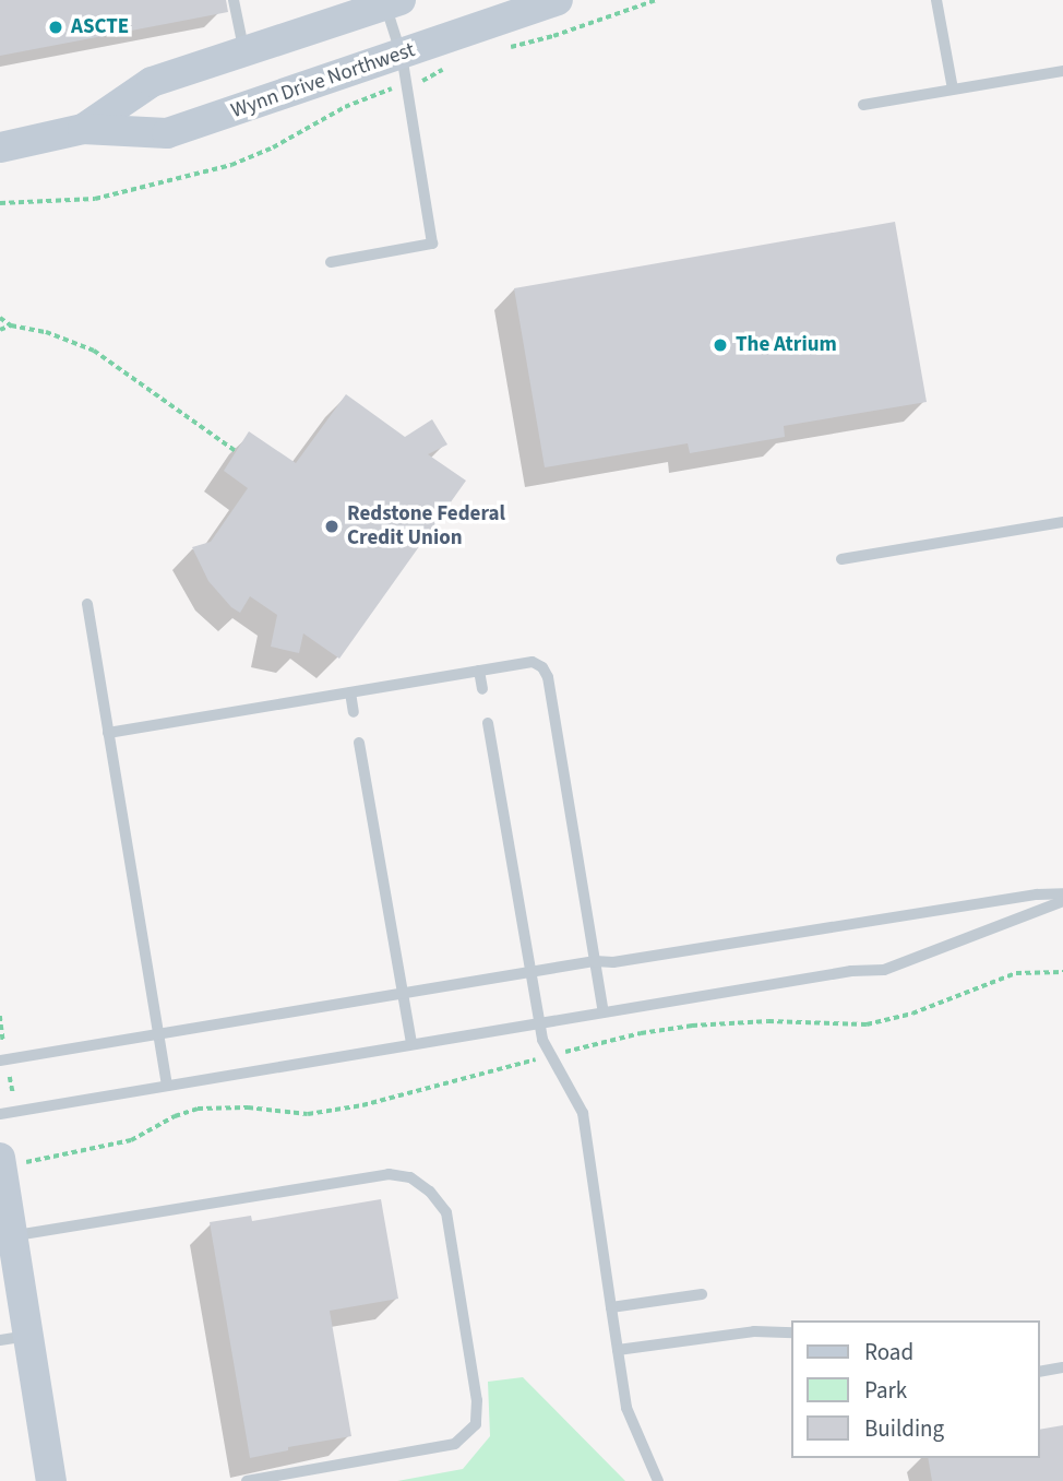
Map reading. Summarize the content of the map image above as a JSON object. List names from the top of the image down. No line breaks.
{"streets":{"street":["Wynn Drive Northwest"]},"places":["ASCTE","The Atrium","Redstone Federal Credit Union"],"legend":["Road","Park","Building"]}
